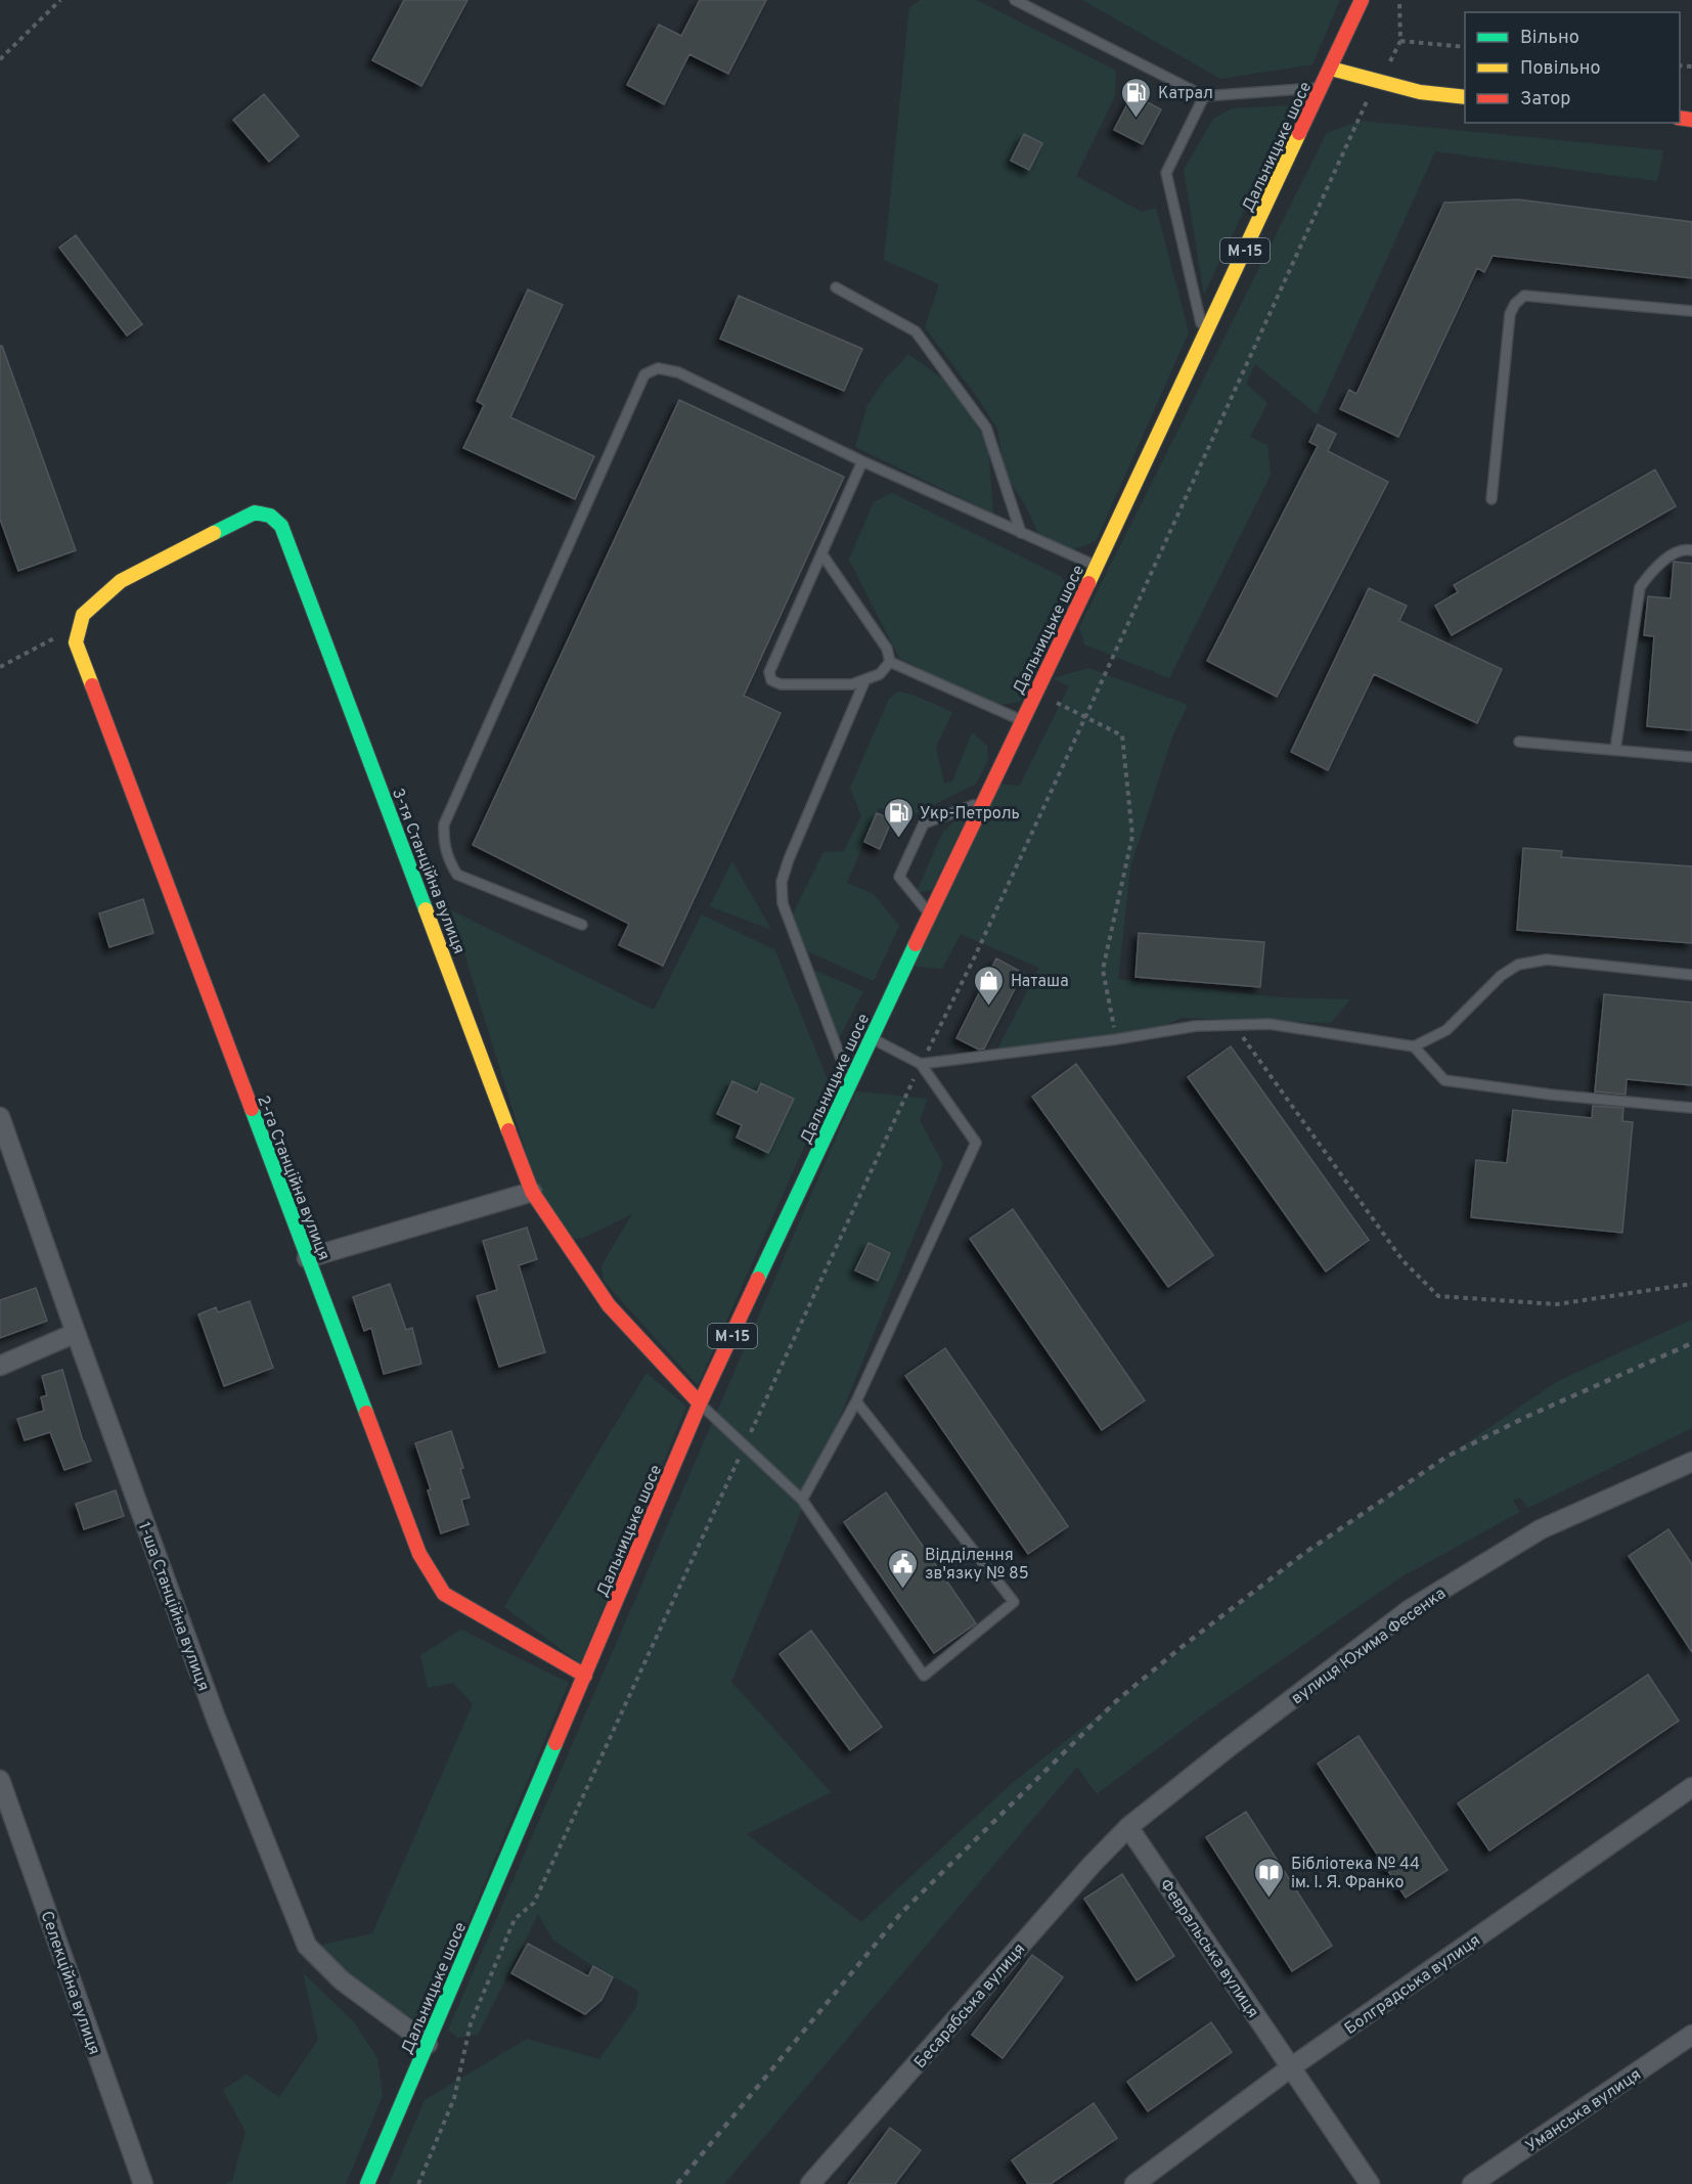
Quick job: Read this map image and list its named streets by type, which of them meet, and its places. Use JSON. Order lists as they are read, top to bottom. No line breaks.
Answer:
{"streets":{"street":["Дальницьке шосе","М-15","3-тя Станційна вулиця","2-га Станційна вулиця","1-ша Станційна вулиця","вулиця Юхима Фесенка","Февральська вулиця","Селекційна вулиця","Болградська вулиця","Бесарабська вулиця","Уманська вулиця"]},"crossings":[["Дальницьке шосе","3-тя Станційна вулиця"],["Дальницьке шосе","2-га Станційна вулиця"],["Дальницьке шосе","1-ша Станційна вулиця"],["3-тя Станційна вулиця","2-га Станційна вулиця"],["вулиця Юхима Фесенка","Февральська вулиця"],["вулиця Юхима Фесенка","Бесарабська вулиця"],["Февральська вулиця","Болградська вулиця"],["Февральська вулиця","Бесарабська вулиця"]],"places":{"fuel station":["Катрал","Укр-Петроль"],"shop":["Наташа"],"public building":["Відділення зв'язку № 85"],"library":["Бібліотека № 44 ім. І. Я. Франко"]},"legend":["Вільно","Повільно","Затор"]}
